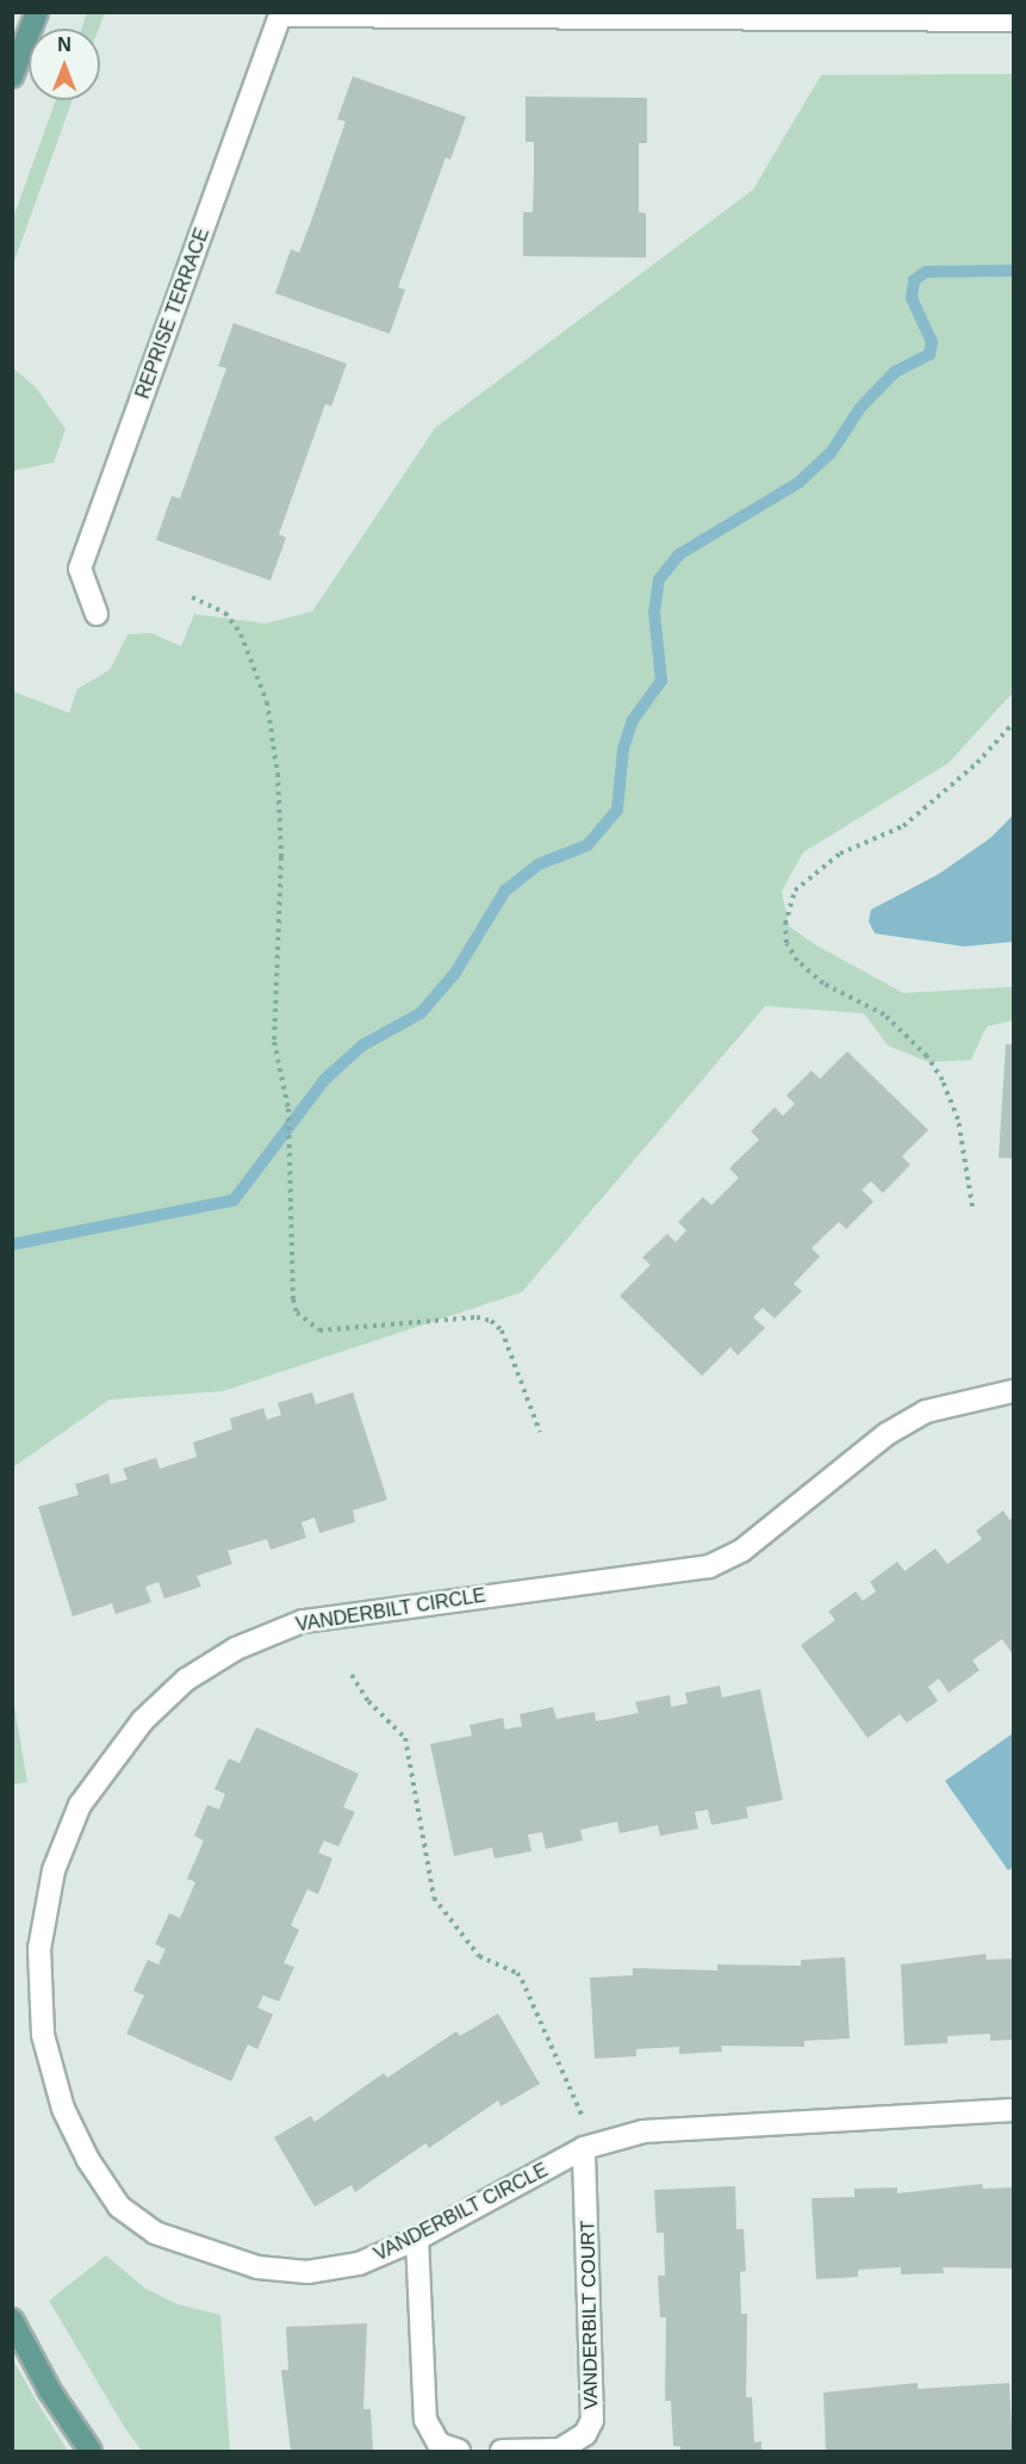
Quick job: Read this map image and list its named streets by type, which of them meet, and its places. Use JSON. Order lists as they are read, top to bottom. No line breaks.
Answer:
{"streets":{"street":["REPRISE TERRACE","VANDERBILT CIRCLE","VANDERBILT COURT"]},"crossings":[["VANDERBILT CIRCLE","VANDERBILT COURT"]],"north":"top"}
